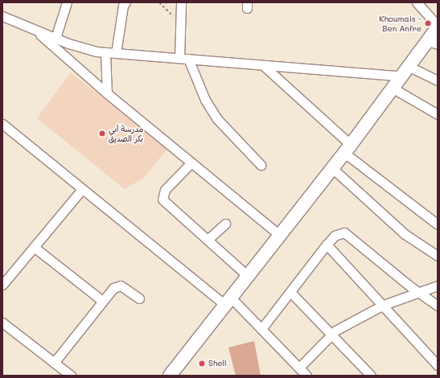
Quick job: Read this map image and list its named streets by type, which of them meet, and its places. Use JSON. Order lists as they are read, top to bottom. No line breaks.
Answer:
{"places":["Khoumais - Ben Anfre","مدرسة أبي بكر الصديق","Shell"]}
